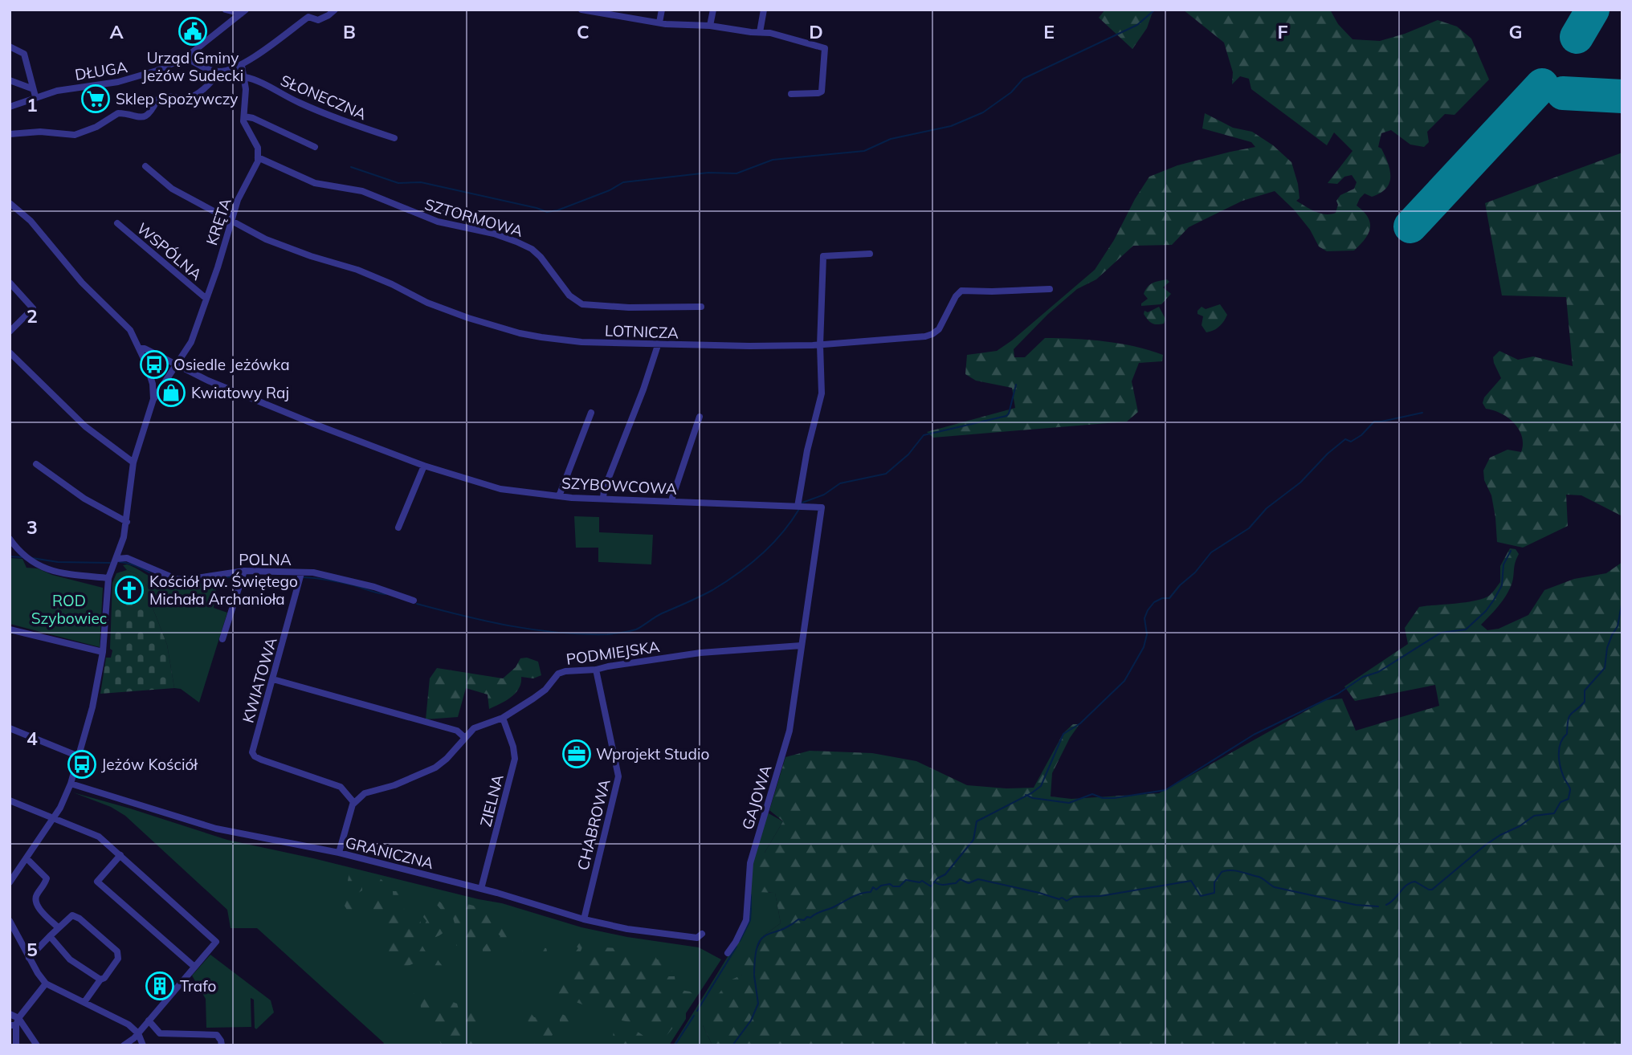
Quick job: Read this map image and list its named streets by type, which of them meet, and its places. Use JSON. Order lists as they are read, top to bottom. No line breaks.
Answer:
{"streets":{"street":["DŁUGA","SŁONECZNA","SZTORMOWA","KRĘTA","WSPÓLNA","LOTNICZA","SZYBOWCOWA","POLNA","PODMIEJSKA","KWIATOWA","GAJOWA","ZIELNA","CHABROWA","GRANICZNA"]},"crossings":[["SZTORMOWA","KRĘTA"],["KRĘTA","WSPÓLNA"],["KRĘTA","LOTNICZA"],["KRĘTA","SZYBOWCOWA"],["SZYBOWCOWA","PODMIEJSKA"],["SZYBOWCOWA","GAJOWA"],["POLNA","KWIATOWA"],["PODMIEJSKA","KWIATOWA"],["PODMIEJSKA","GAJOWA"],["PODMIEJSKA","ZIELNA"],["PODMIEJSKA","CHABROWA"],["ZIELNA","GRANICZNA"],["CHABROWA","GRANICZNA"]],"parks":["ROD Szybowiec"],"places":{"public building":["Urząd Gminy Jeżów Sudecki"],"supermarket":["Sklep Spożywczy"],"bus stop":["Osiedle Jeżówka","Jeżów Kościół"],"shop":["Kwiatowy Raj"],"church":["Kościół pw. Świętego Michała Archanioła"],"office":["Wprojekt Studio"],"building":["Trafo"]},"grid":{"columns":["A","B","C","D","E","F","G"],"rows":["1","2","3","4","5"]}}
